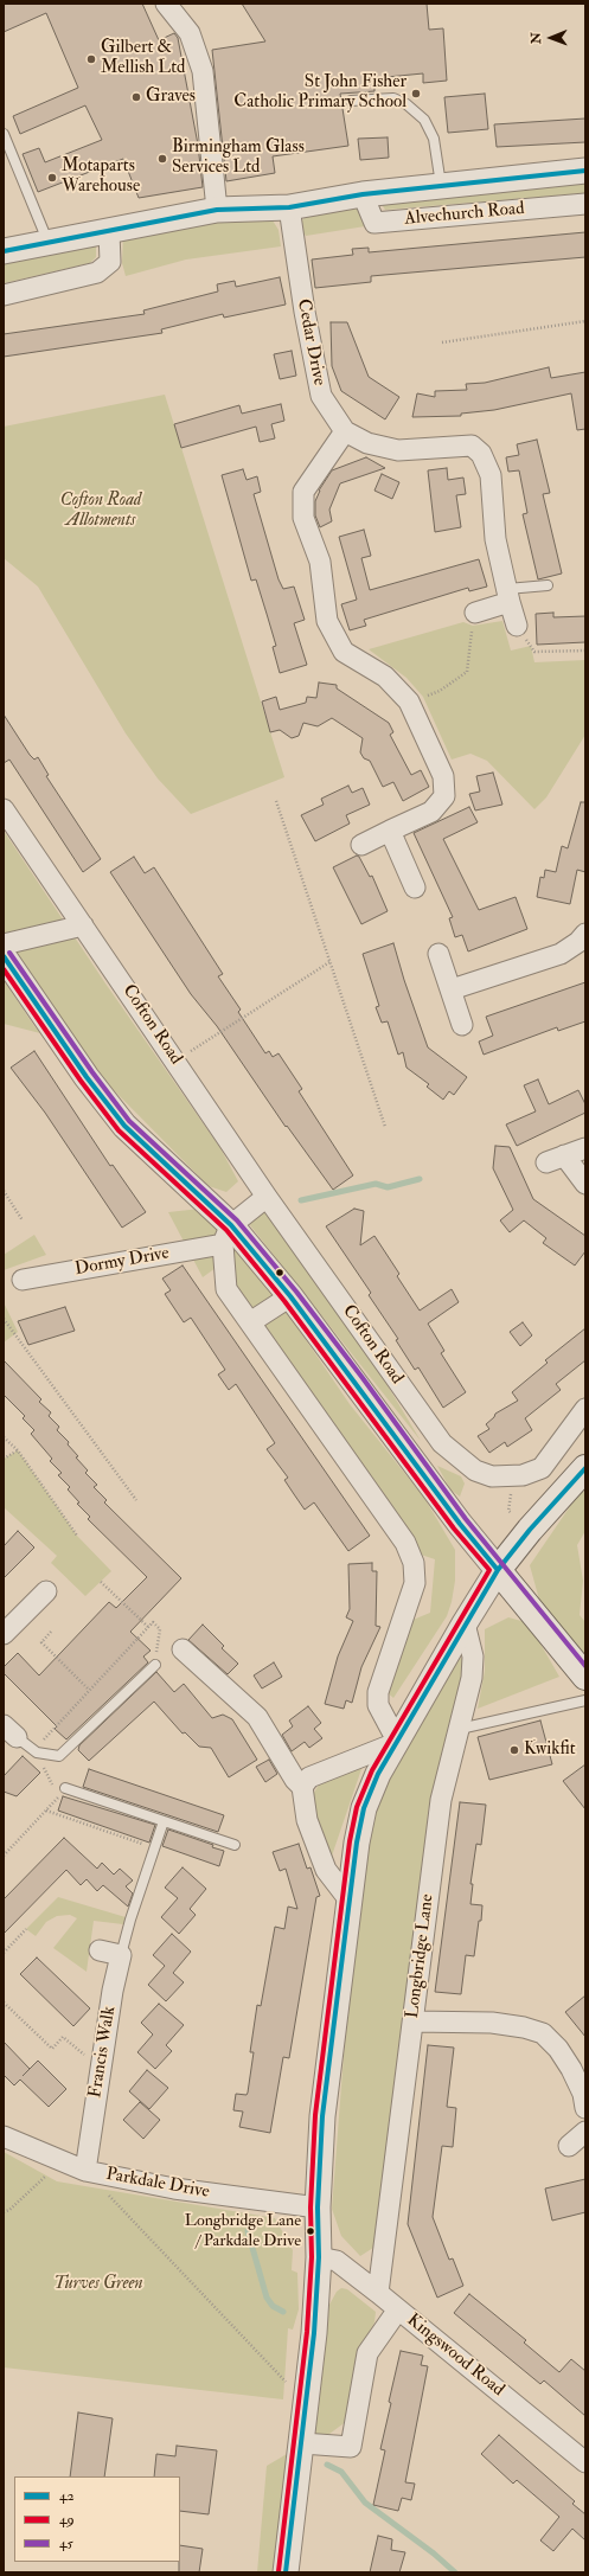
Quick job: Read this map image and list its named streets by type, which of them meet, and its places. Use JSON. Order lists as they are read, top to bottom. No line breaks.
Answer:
{"streets":{"street":["Alvechurch Road","Cedar Drive","Cofton Road","Dormy Drive","Longbridge Lane","Francis Walk","Parkdale Drive","Kingswood Road"]},"crossings":[["Alvechurch Road","Cedar Drive"],["Cofton Road","Dormy Drive"],["Longbridge Lane","Kingswood Road"],["Francis Walk","Parkdale Drive"]],"parks":["Cofton Road Allotments","Turves Green"],"places":["Gilbert & Mellish Ltd","St John Fisher Catholic Primary School","Graves","Birmingham Glass Services Ltd","Motaparts Warehouse","Kwikfit","Longbridge Lane / Parkdale Drive"],"lines":["transit line 42","transit line 45","transit line 49"],"legend":["42","49","45"],"north":"left"}
